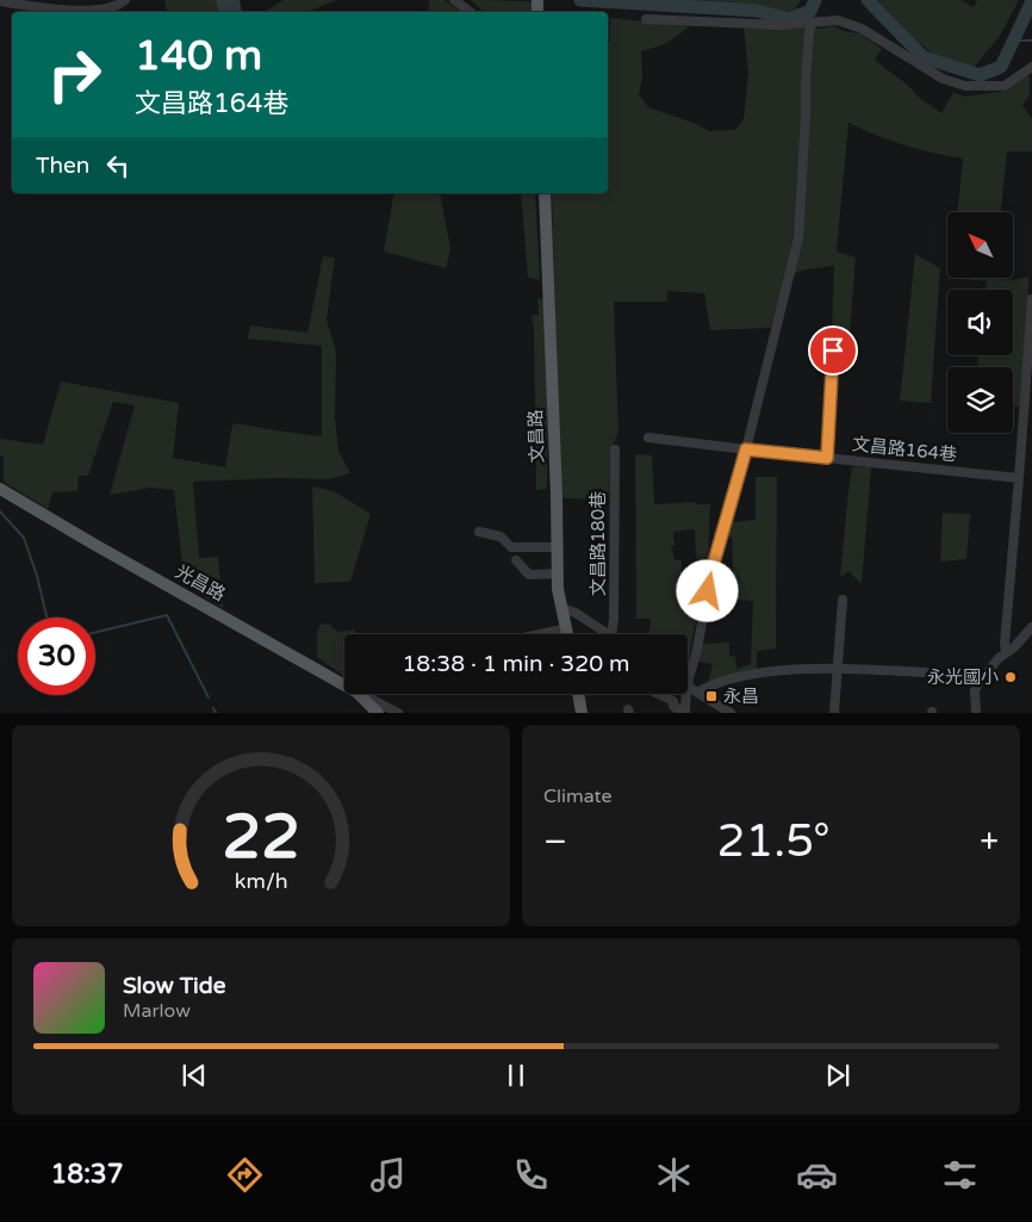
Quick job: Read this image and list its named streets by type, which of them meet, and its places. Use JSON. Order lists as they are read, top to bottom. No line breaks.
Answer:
{"streets":{"main road":["文昌路","光昌路"],"street":["文昌路164巷","文昌路180巷"]},"places":{"other":["永光國小"],"transit":["永昌"]},"north":"top left","page":{"turn":["140 m","文昌路164巷"],"then":"Then","limit":"30","trip":"18:38 · 1 min · 320 m","tile":"Climate","heat":["−","21.5°","+"],"song":["Slow Tide","Marlow"],"tabs":"18:37","gauge":["22","km/h"]}}
